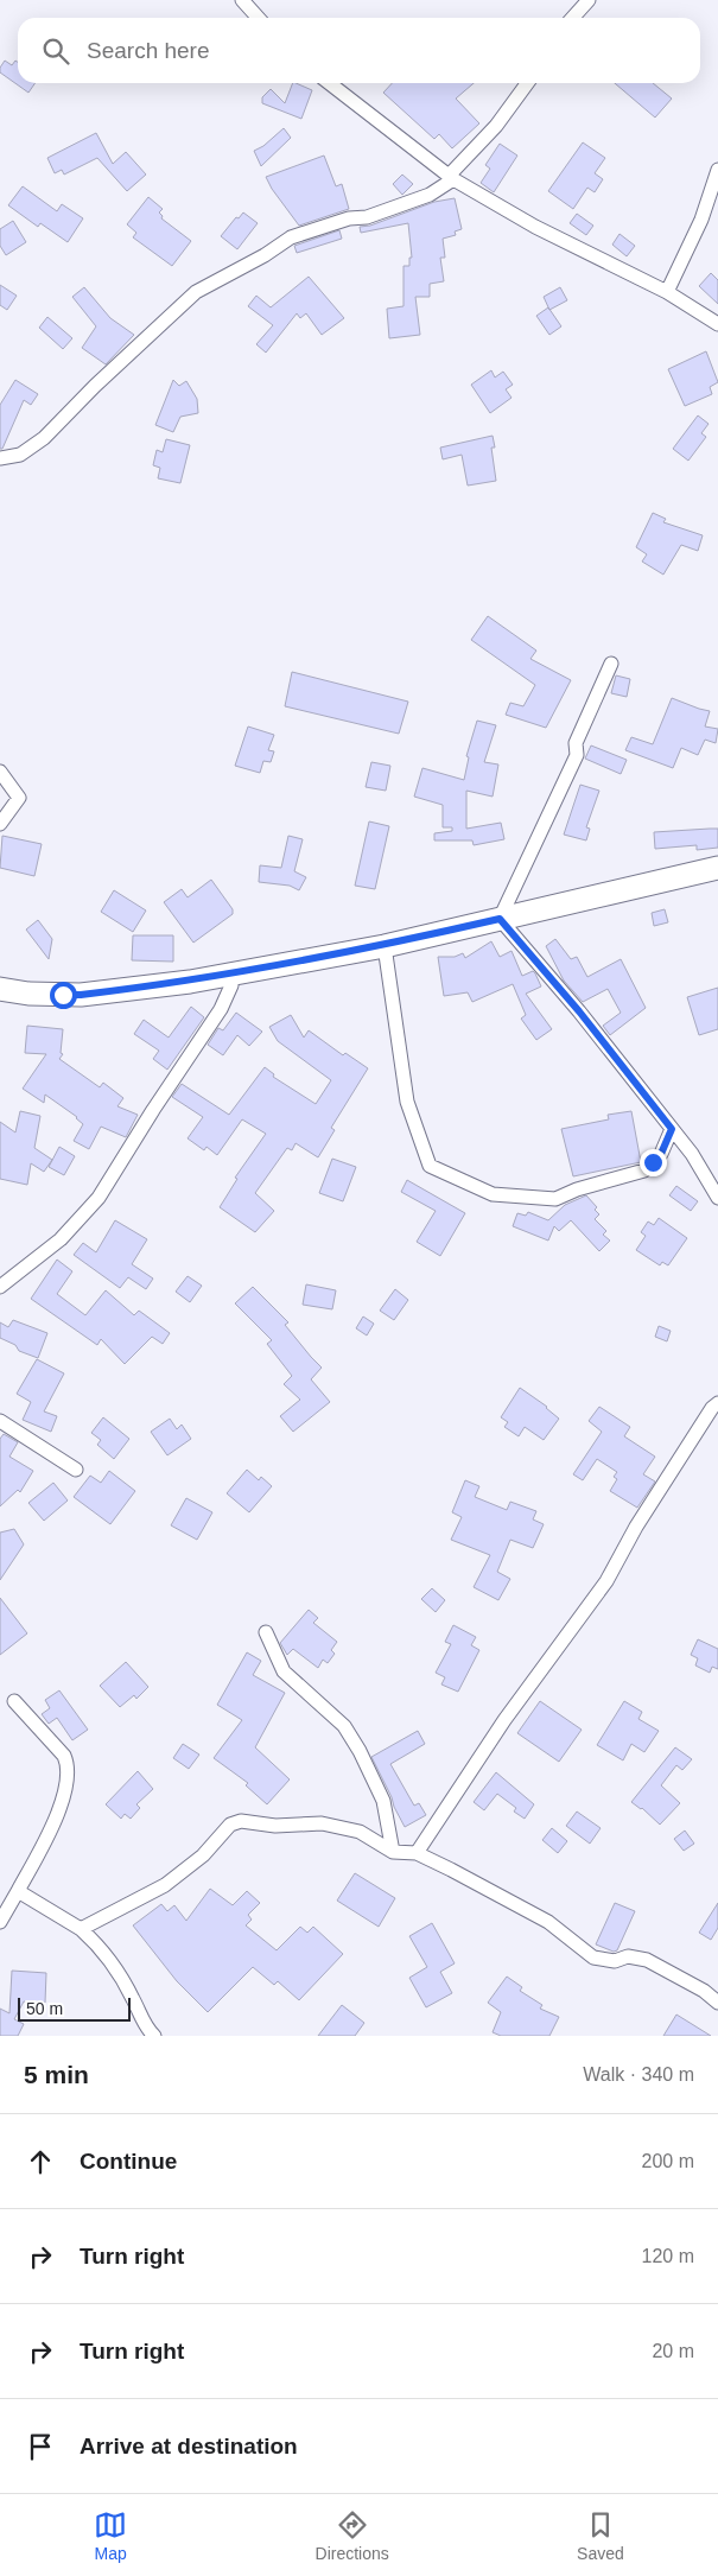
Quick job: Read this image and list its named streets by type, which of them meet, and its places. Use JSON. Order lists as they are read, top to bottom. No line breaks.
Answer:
{"scale_bar":"50 m","page":{"search":"Search here","scale":"50 m","heading":["5 min","Walk · 340 m"],"list":[["Continue","200 m"],["Turn right","120 m"],["Turn right","20 m"],"Arrive at destination"],"nav":["Map","Directions","Saved"]}}
